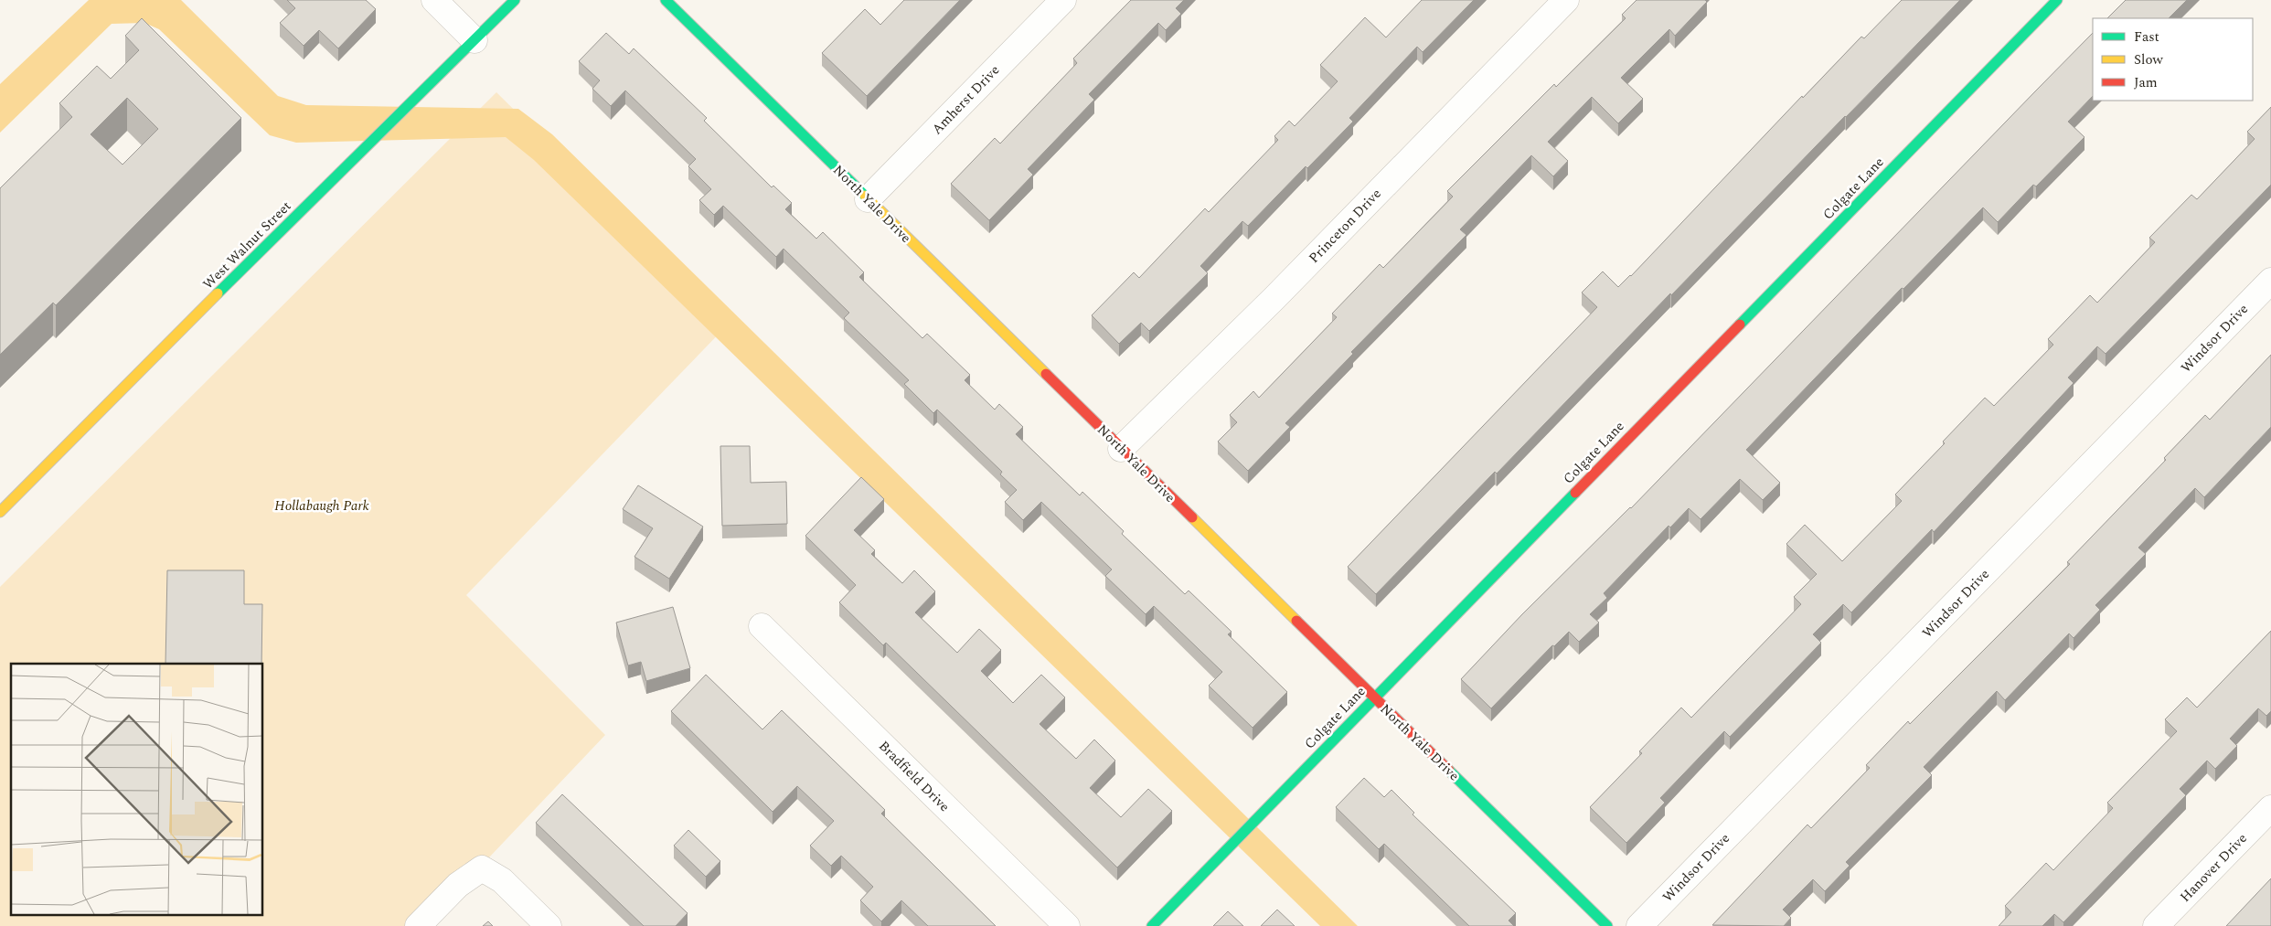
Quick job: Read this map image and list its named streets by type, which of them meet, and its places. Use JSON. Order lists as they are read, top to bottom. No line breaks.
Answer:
{"streets":{"street":["Amherst Drive","Colgate Lane","North Yale Drive","Princeton Drive","West Walnut Street","Windsor Drive","Bradfield Drive","Hanover Drive"]},"crossings":[["Amherst Drive","North Yale Drive"],["Colgate Lane","North Yale Drive"],["North Yale Drive","Princeton Drive"]],"parks":["Hollabaugh Park"],"legend":["Fast","Slow","Jam"]}
